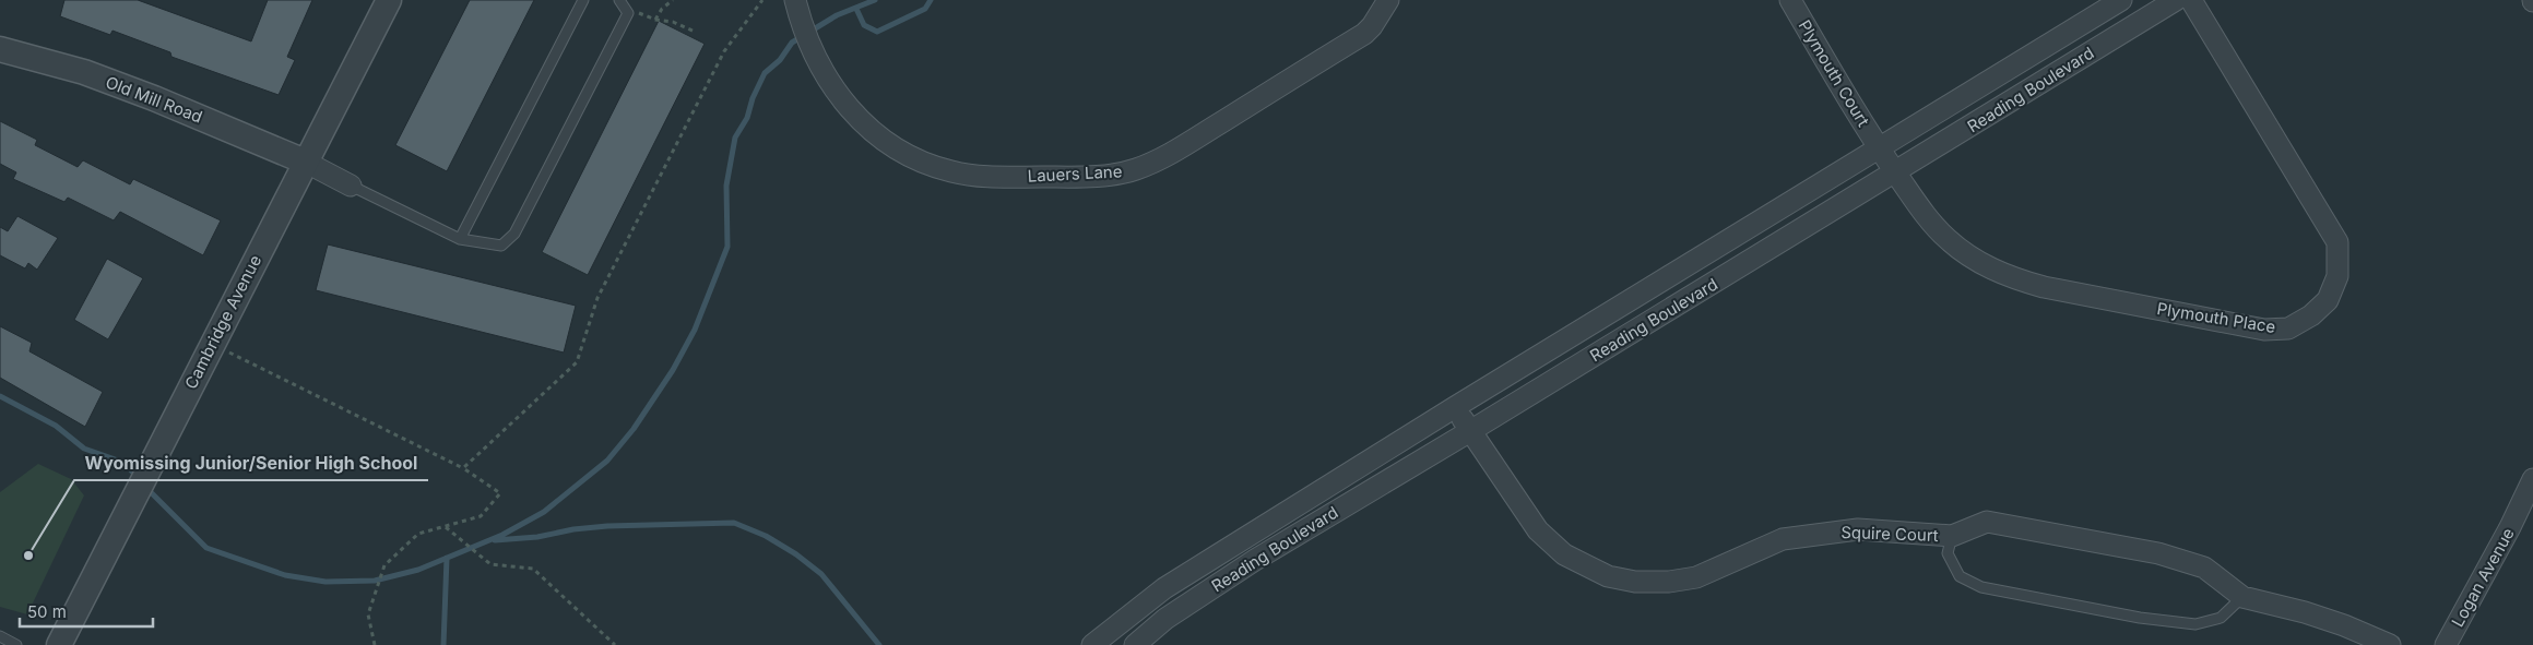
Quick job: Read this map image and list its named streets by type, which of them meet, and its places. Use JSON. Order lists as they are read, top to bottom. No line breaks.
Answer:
{"streets":{"street":["Plymouth Court","Reading Boulevard","Old Mill Road","Lauers Lane","Plymouth Place","Cambridge Avenue","Squire Court","Logan Avenue"]},"crossings":[["Plymouth Court","Reading Boulevard"],["Plymouth Court","Plymouth Place"],["Reading Boulevard","Plymouth Place"],["Reading Boulevard","Squire Court"],["Old Mill Road","Cambridge Avenue"]],"places":["Wyomissing Junior/Senior High School"],"scale_bar":"50 m"}
